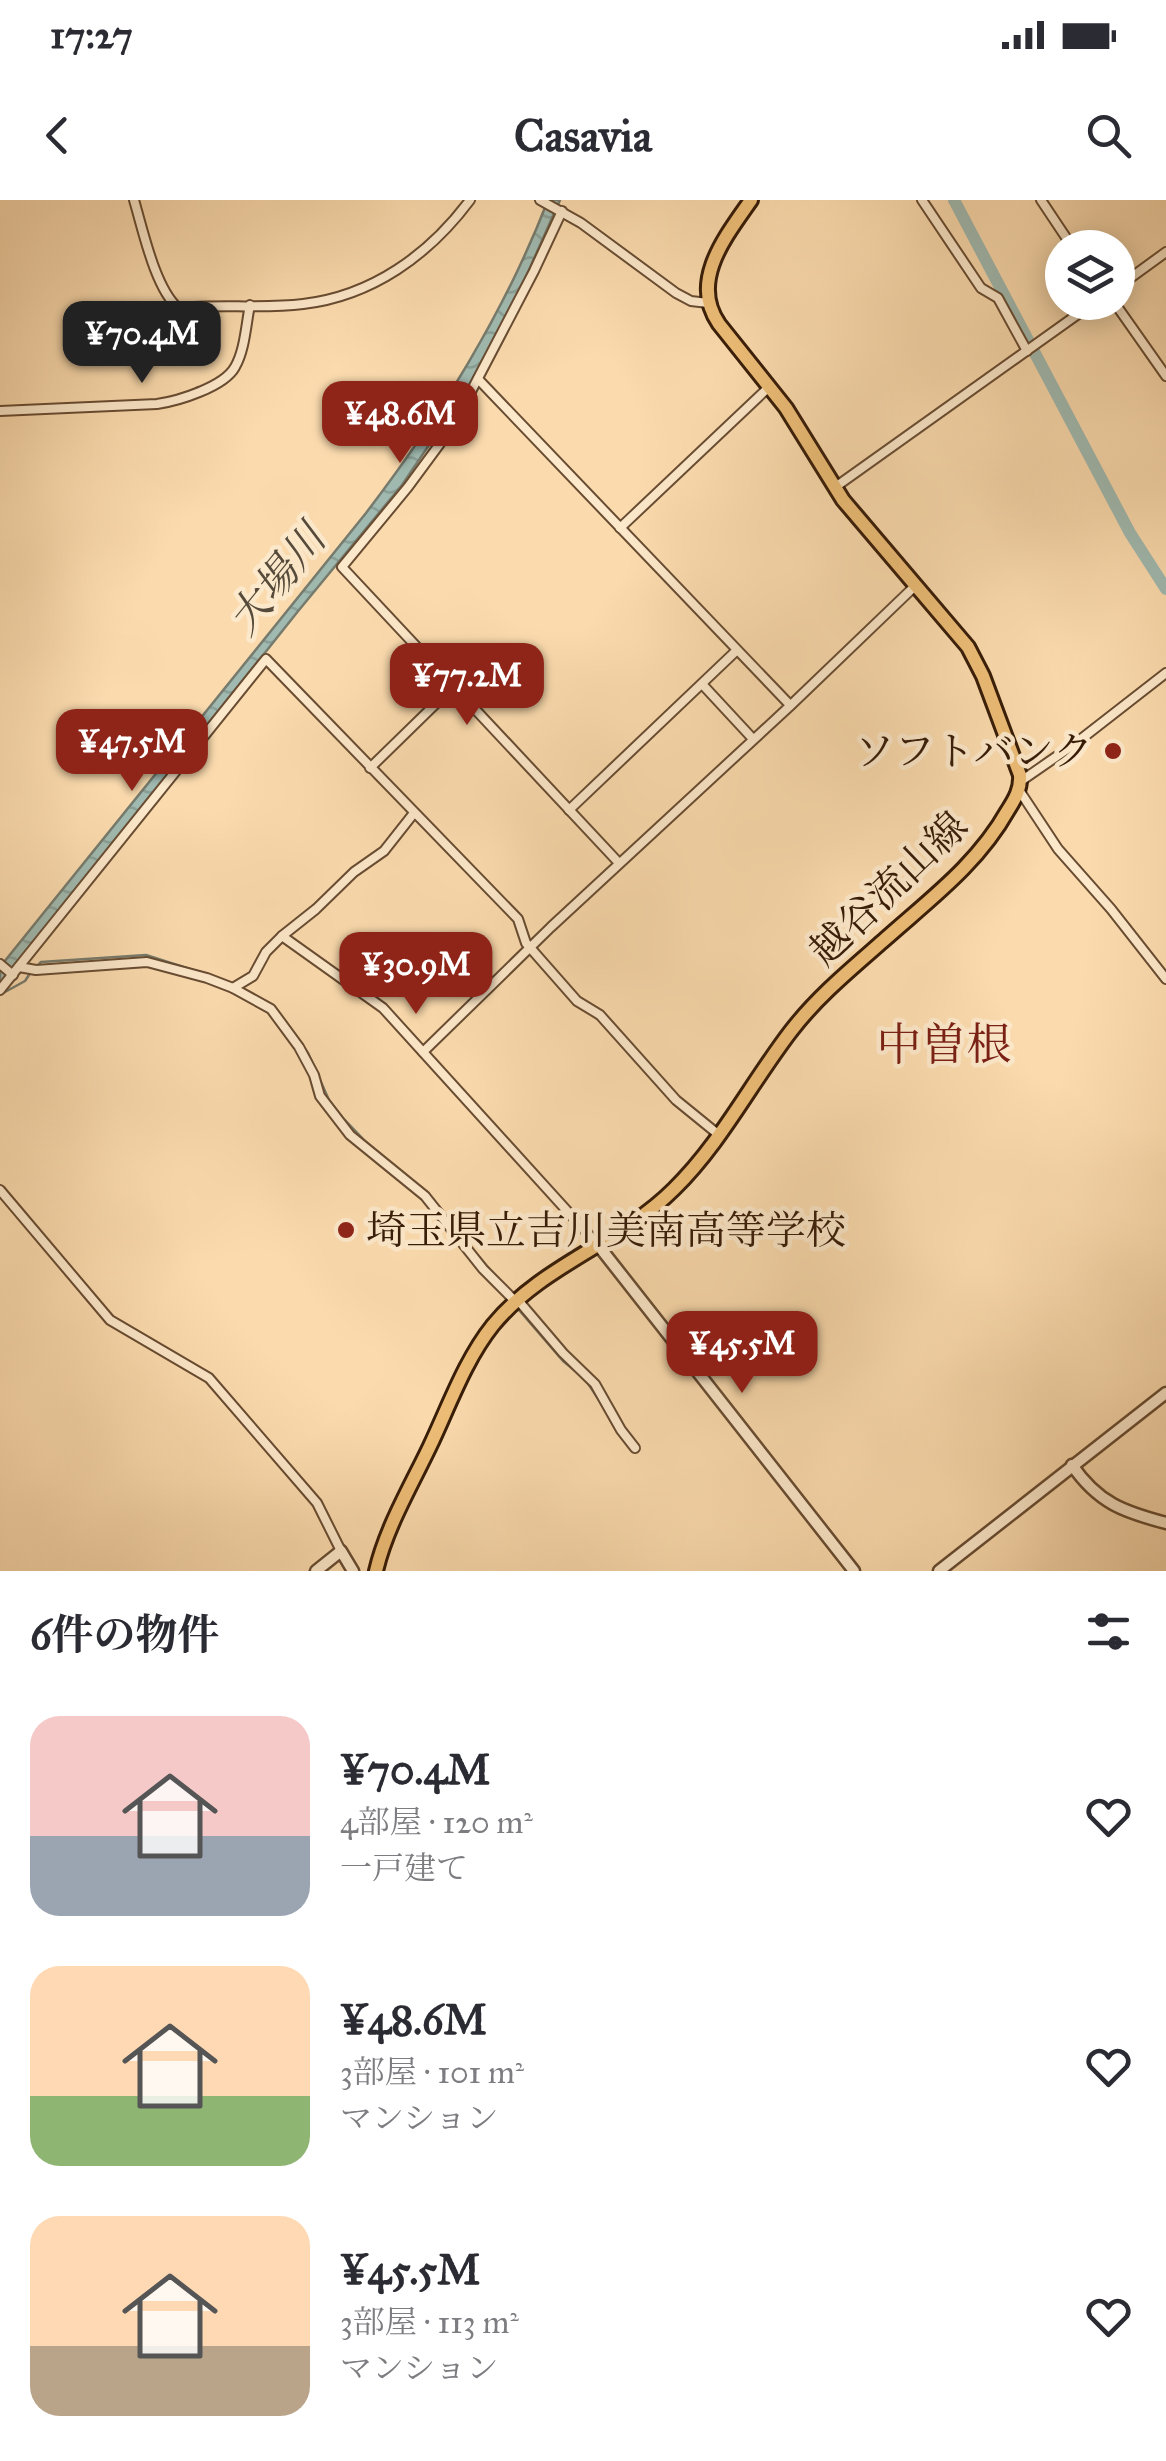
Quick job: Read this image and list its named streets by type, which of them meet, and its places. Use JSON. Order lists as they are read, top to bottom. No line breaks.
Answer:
{"streets":{"main road":["越谷流山線"]},"districts":["中曽根"],"water":["大場川"],"places":["ソフトバンク","埼玉県立吉川美南高等学校"],"page":{"status":"17:27","header":"Casavia","price":["¥70.4M","¥48.6M","¥77.2M","¥47.5M","¥30.9M","¥45.5M"],"heading":"6件の物件","list":[{"name":"¥70.4M","note":"4部屋 · 120 m² · 一戸建て"},{"name":"¥48.6M","note":"3部屋 · 101 m² · マンション"},{"name":"¥45.5M","note":"3部屋 · 113 m² · マンション"}]}}
